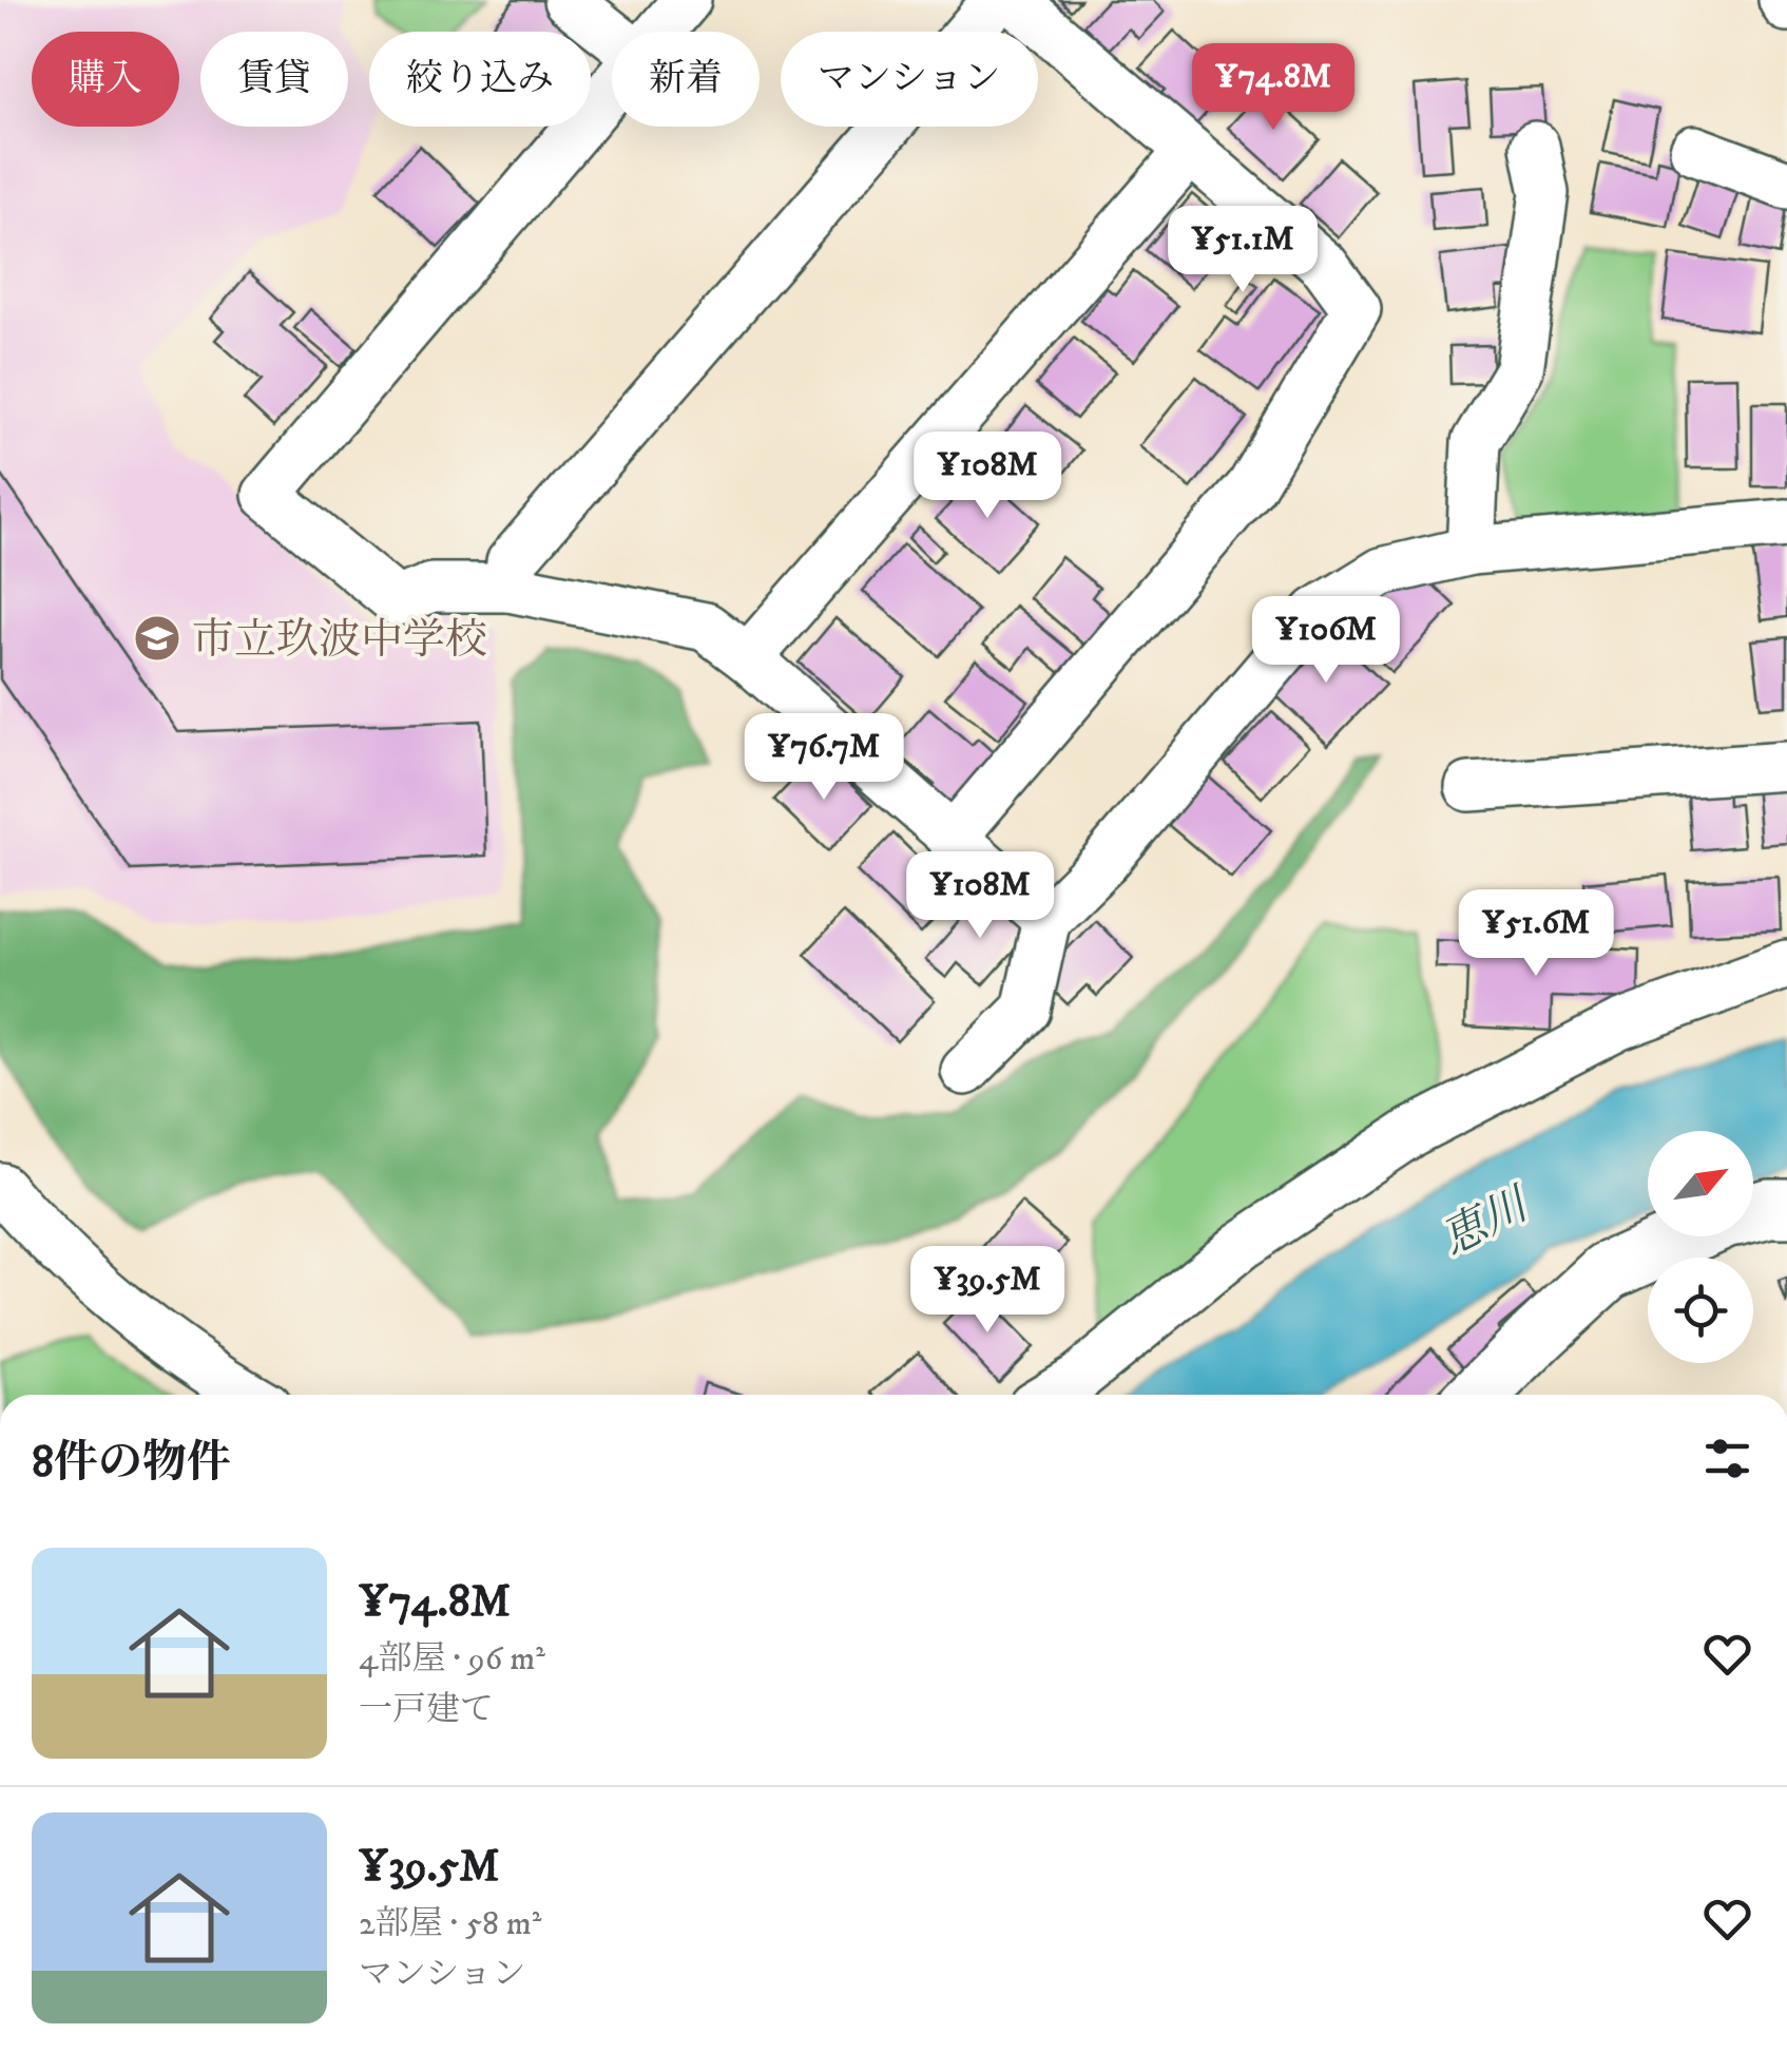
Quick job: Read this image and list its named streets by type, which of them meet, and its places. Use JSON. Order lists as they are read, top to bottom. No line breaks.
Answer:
{"water":["恵川"],"places":{"school or university":["市立玖波中学校"]},"north":"top right","page":{"chip":["購入","賃貸","絞り込み","新着","マンション"],"price":["¥74.8M","¥51.1M","¥108M","¥106M","¥76.7M","¥108M","¥51.6M","¥39.5M"],"heading":"8件の物件","list":[{"name":"¥74.8M","note":"4部屋 · 96 m² · 一戸建て"},{"name":"¥39.5M","note":"2部屋 · 58 m² · マンション"}]}}
